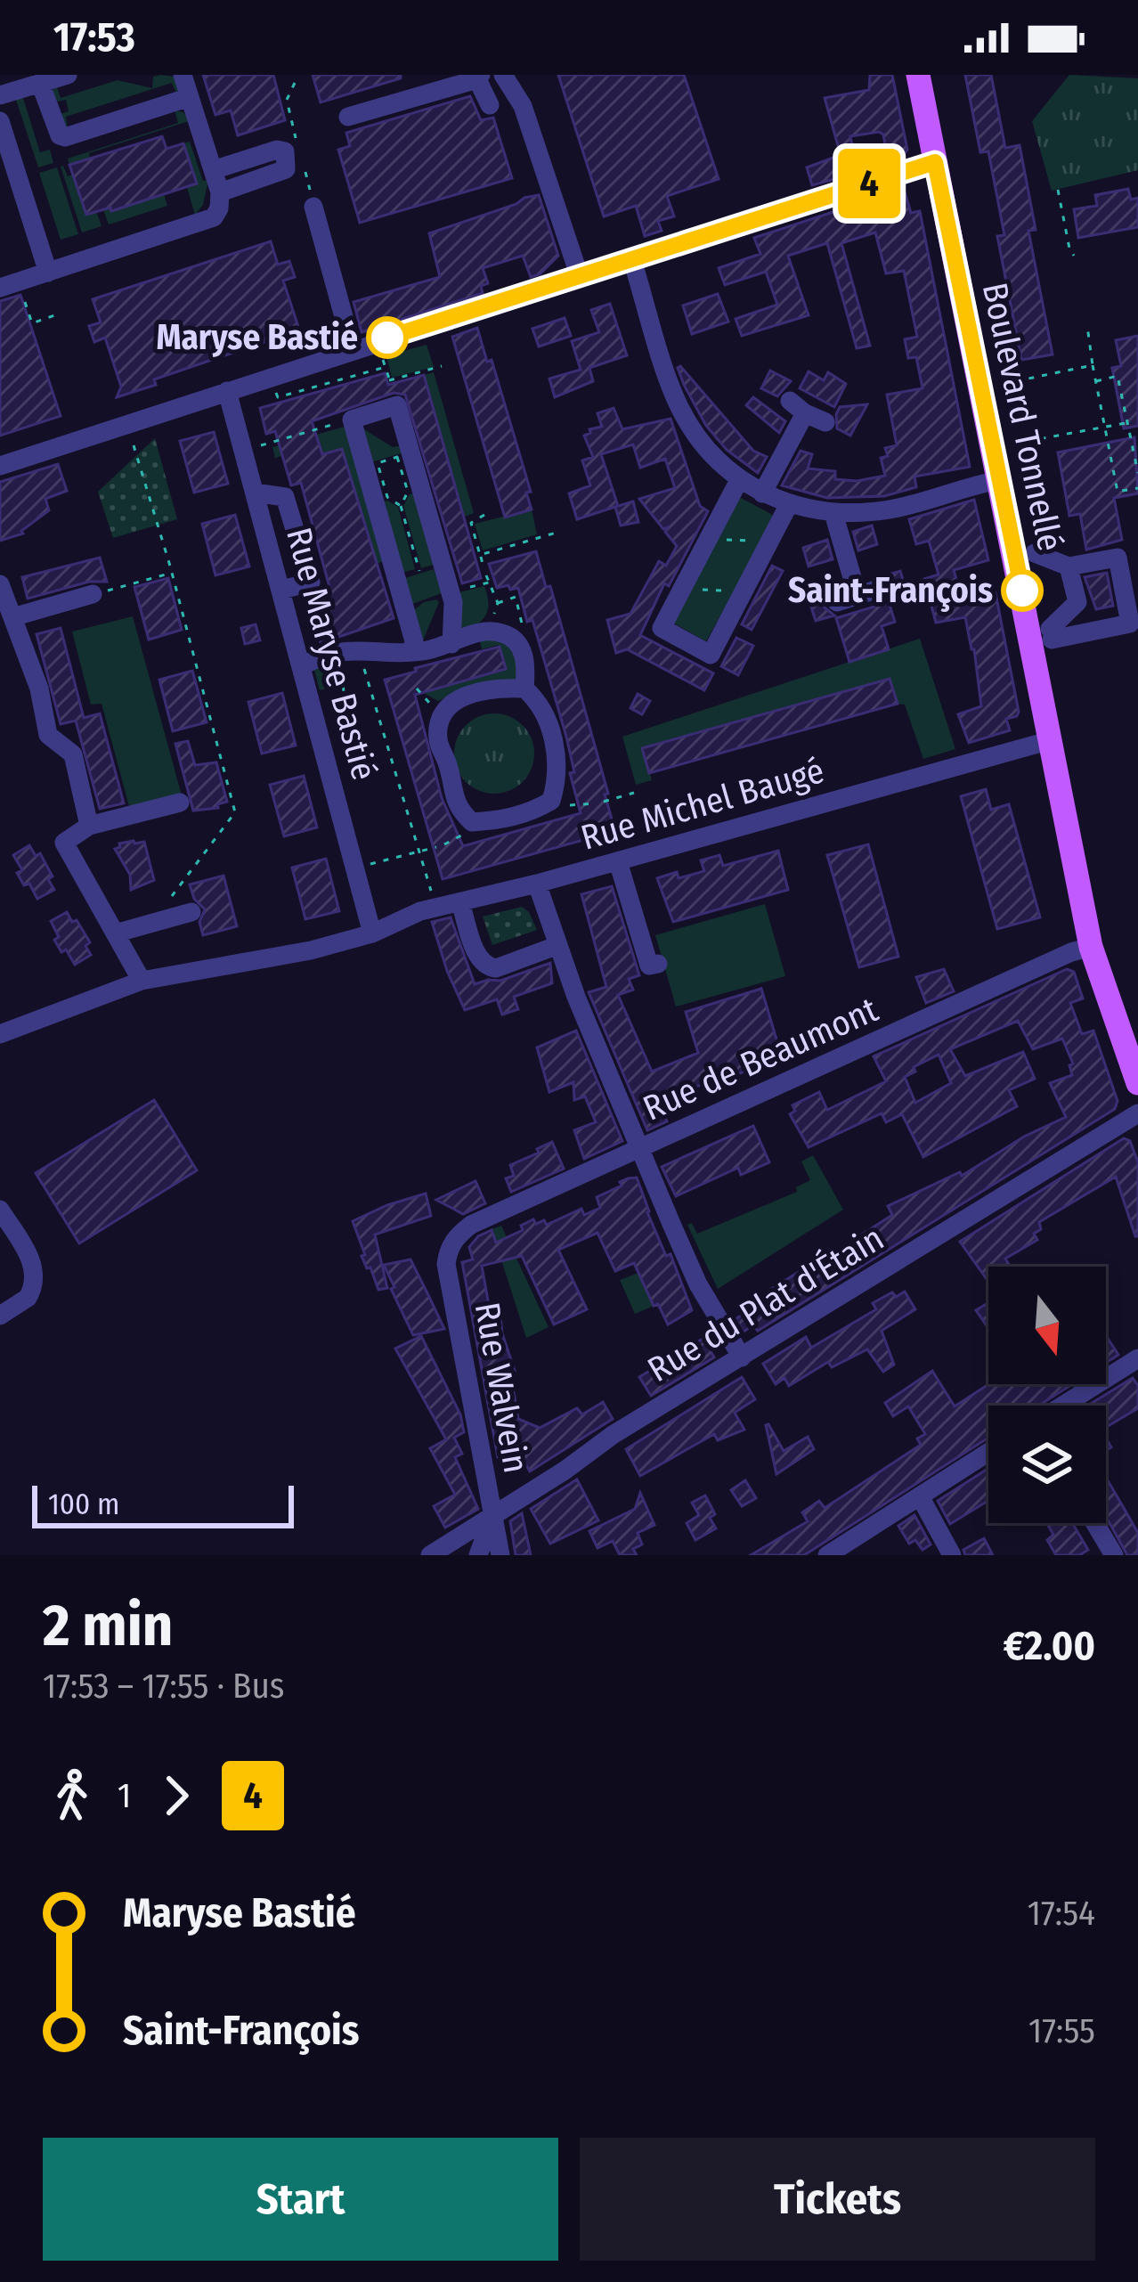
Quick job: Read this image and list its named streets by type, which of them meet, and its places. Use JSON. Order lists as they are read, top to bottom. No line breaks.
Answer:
{"streets":{"main road":["Boulevard Tonnellé"],"street":["Rue Maryse Bastié","Rue Michel Baugé","Rue de Beaumont","Rue du Plat d'Étain","Rue Walvein"]},"crossings":[["Boulevard Tonnellé","Rue Michel Baugé"],["Boulevard Tonnellé","Rue de Beaumont"],["Rue Maryse Bastié","Rue Michel Baugé"],["Rue de Beaumont","Rue Walvein"],["Rue du Plat d'Étain","Rue Walvein"]],"places":["Maryse Bastié","Saint-François"],"lines":["bus line 4"],"scale_bar":"100 m","north":"bottom","page":{"status":"17:53","on_map":"4","scale":"100 m","heading":["2 min","17:53 – 17:55 · Bus","€2.00"],"legs":["1","4"],"list":[{"name":"Maryse Bastié","value":"17:54"},{"name":"Saint-François","value":"17:55"}],"buttons":["Start","Tickets"]}}
